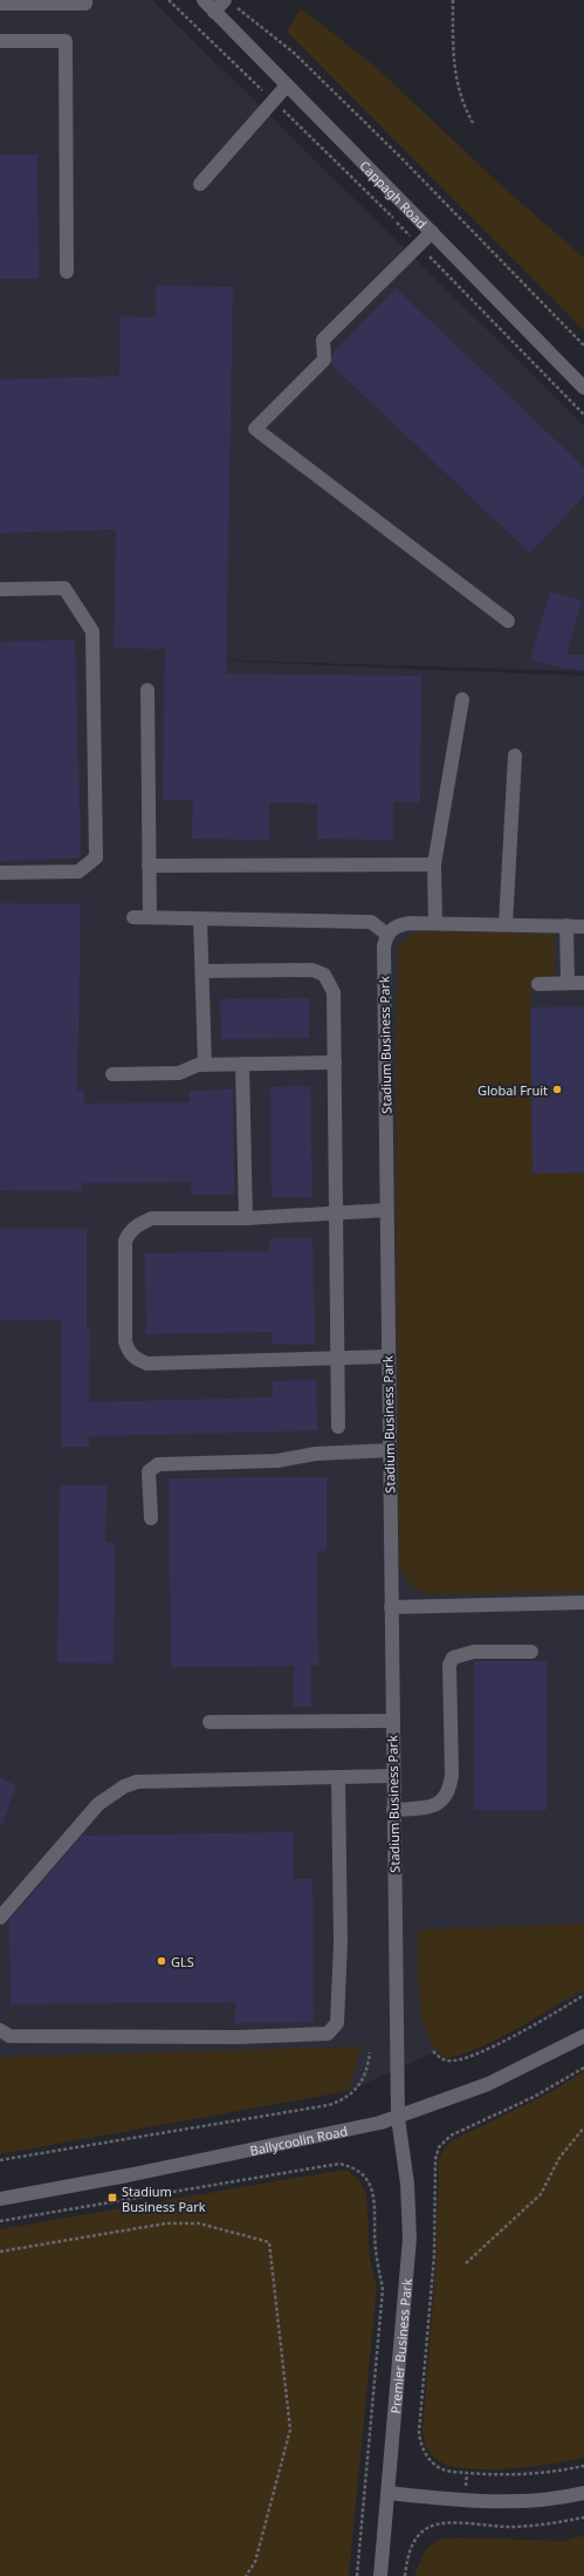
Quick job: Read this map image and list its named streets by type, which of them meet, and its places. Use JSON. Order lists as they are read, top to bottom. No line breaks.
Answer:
{"streets":{"street":["Cappagh Road","Stadium Business Park","Ballycoolin Road","Premier Business Park"]},"crossings":[["Stadium Business Park","Ballycoolin Road"],["Stadium Business Park","Premier Business Park"],["Ballycoolin Road","Premier Business Park"]],"places":{"other":["Global Fruit","GLS"],"transit":["Stadium Business Park"]}}
